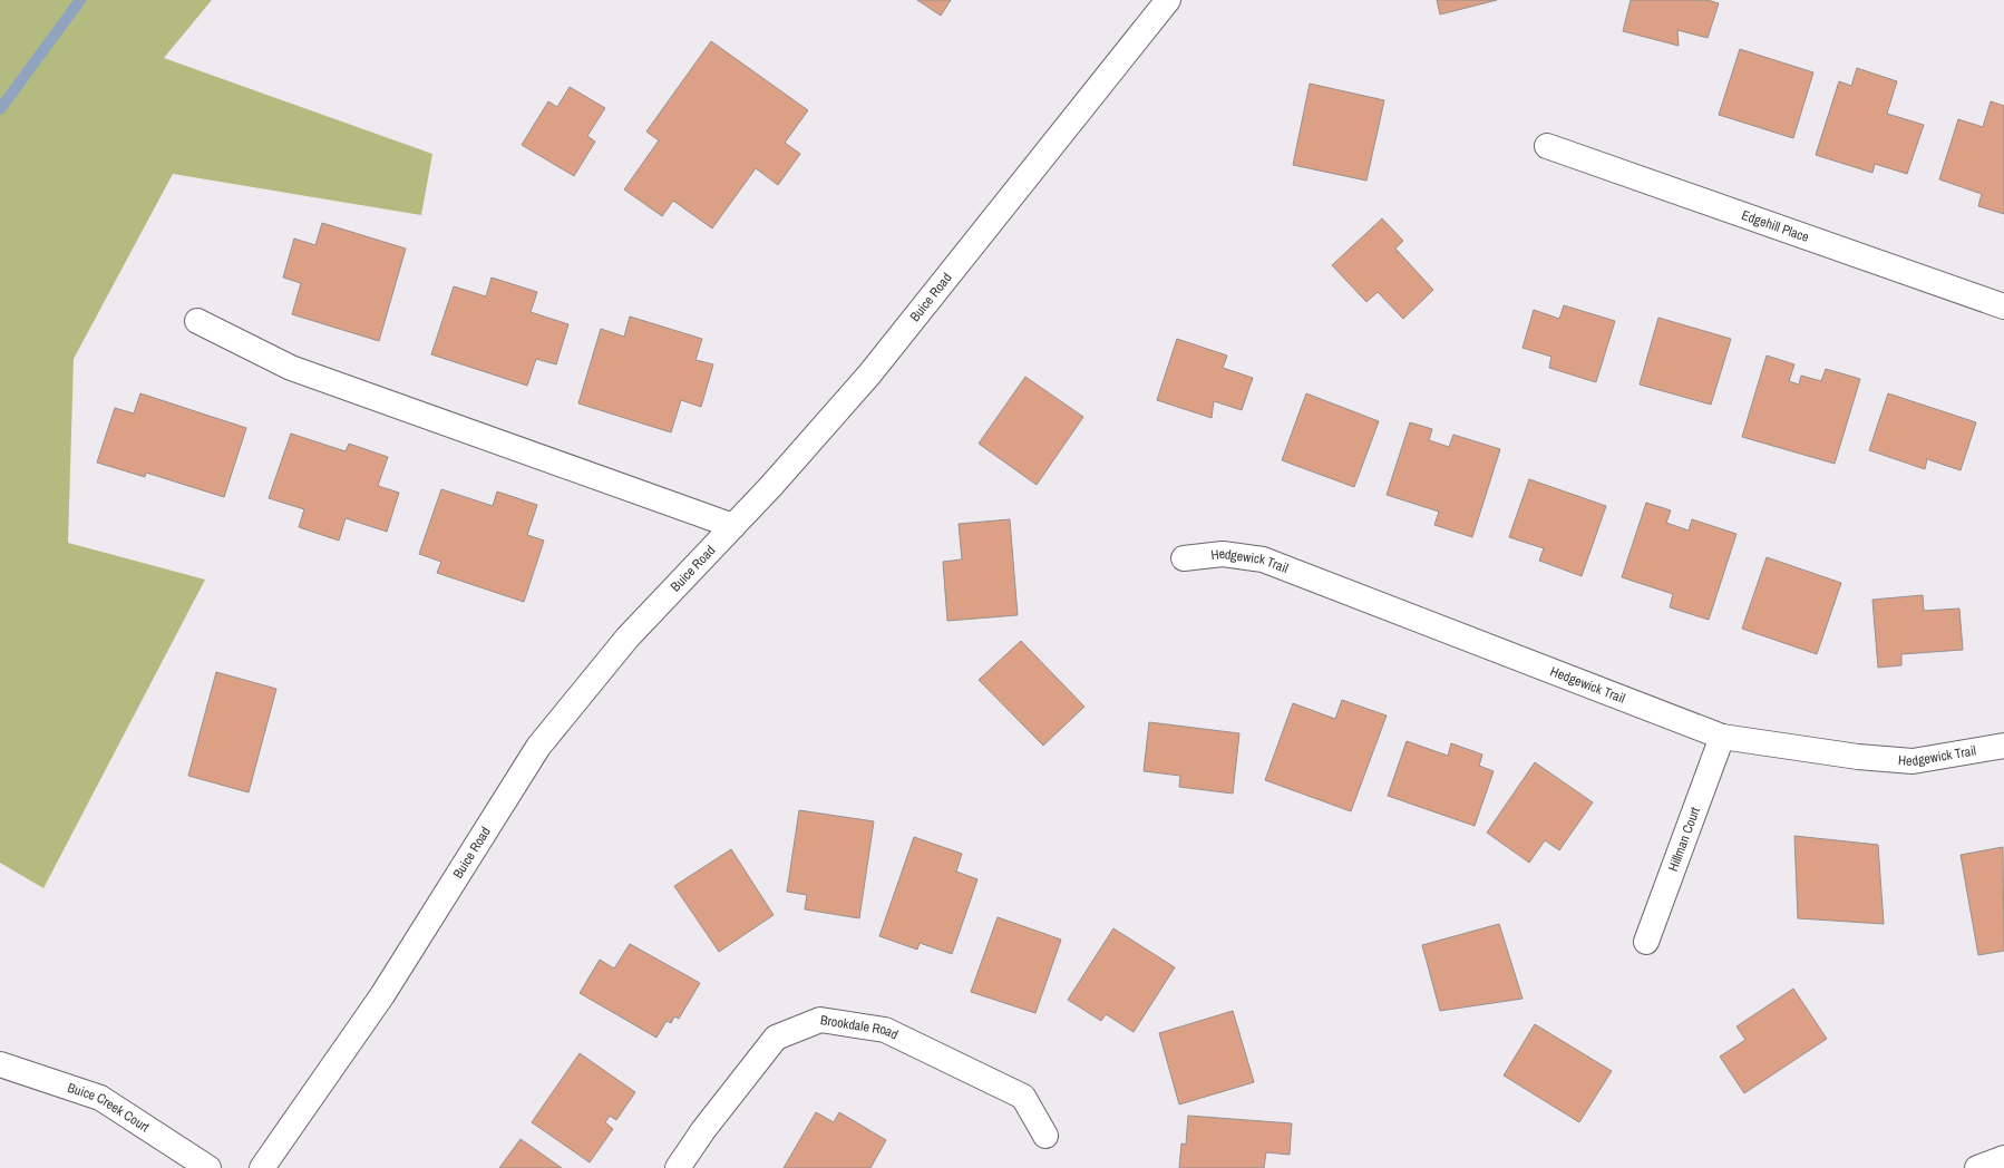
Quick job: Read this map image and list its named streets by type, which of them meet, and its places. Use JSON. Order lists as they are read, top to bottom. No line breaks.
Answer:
{"streets":{"street":["Edgehill Place","Buice Road","Hedgewick Trail","Hillman Court","Brookdale Road","Buice Creek Court"]},"crossings":[["Hedgewick Trail","Hillman Court"]]}
